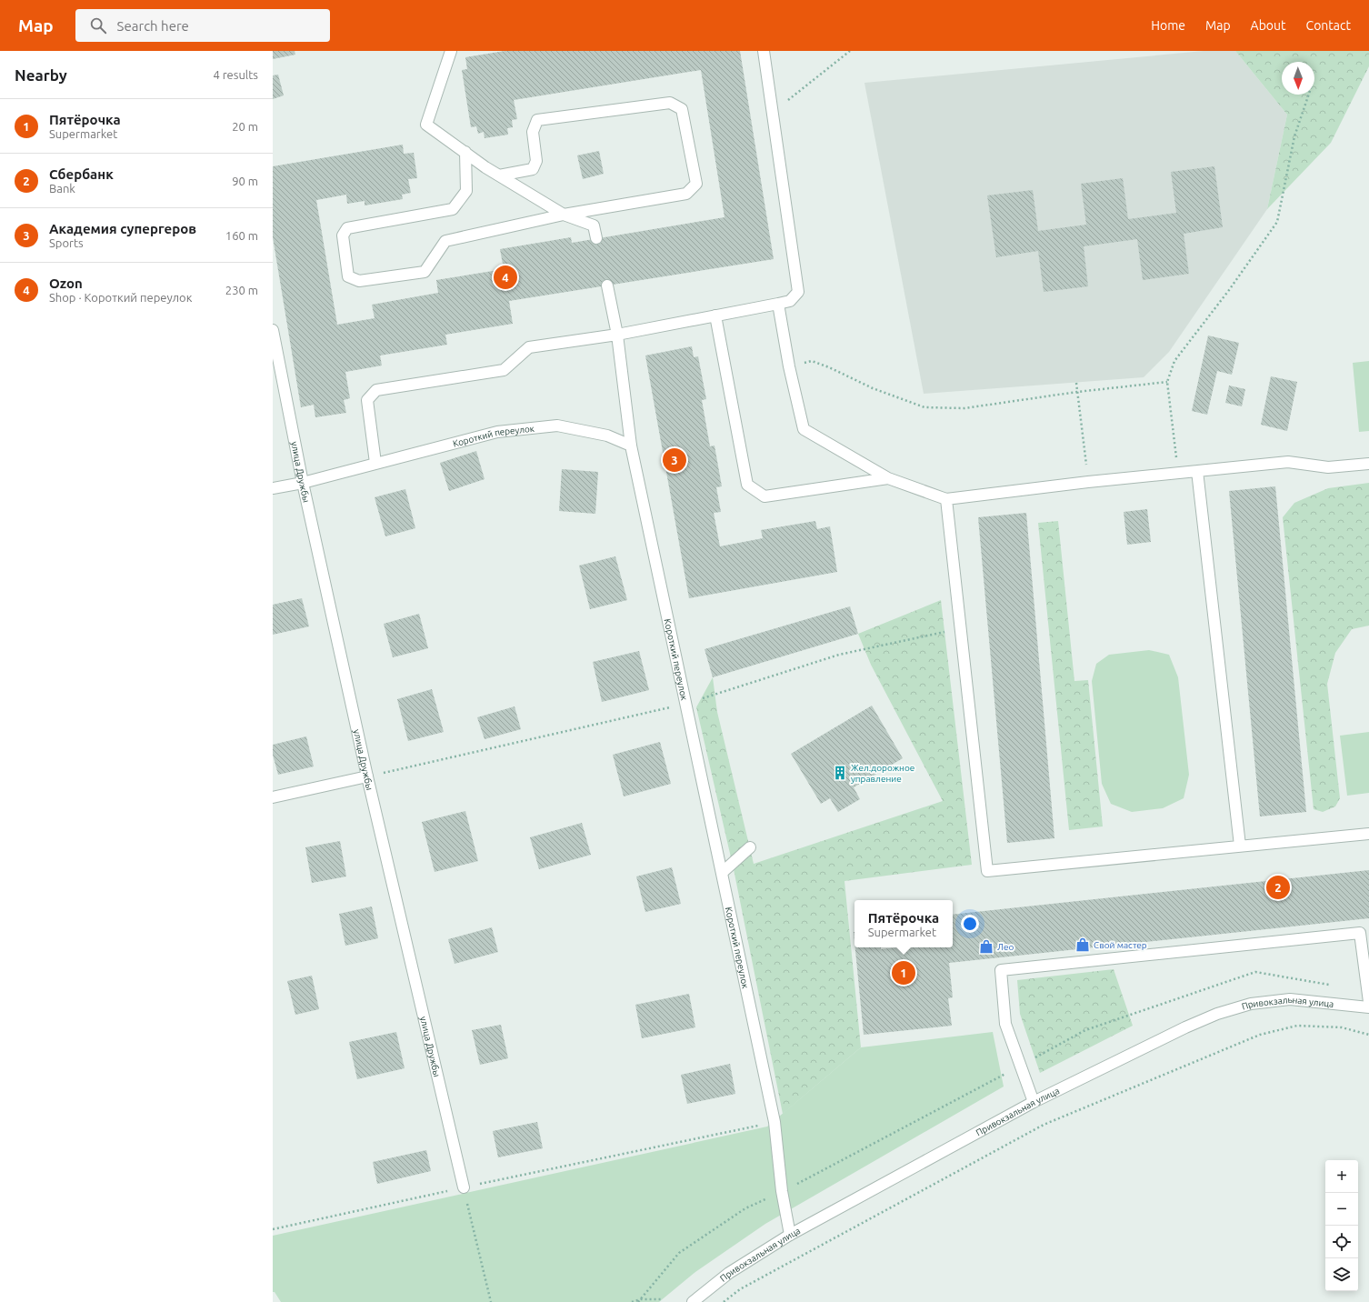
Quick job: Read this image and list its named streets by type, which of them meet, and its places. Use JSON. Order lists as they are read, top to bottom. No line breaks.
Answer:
{"streets":{"street":["Короткий переулок","улица Дружбы","Привокзальная улица"]},"crossings":[["Короткий переулок","улица Дружбы"],["Короткий переулок","Привокзальная улица"]],"places":{"building":["Жел.дорожное управление"],"shop":["Свой мастер","Лео"]},"north":"bottom","page":{"header":"Map","search":"Search here","nav":["Home","Map","About","Contact"],"heading":["Nearby","4 results"],"list":[{"mark":"1","name":"Пятёрочка","note":"Supermarket","value":"20 m"},{"mark":"2","name":"Сбербанк","note":"Bank","value":"90 m"},{"mark":"3","name":"Академия супергеров","note":"Sports","value":"160 m"},{"mark":"4","name":"Ozon","note":"Shop · Короткий переулок","value":"230 m"}],"pins":["4","3","2","1"],"popup":["Пятёрочка","Supermarket"],"map_buttons":["+","−"]}}
